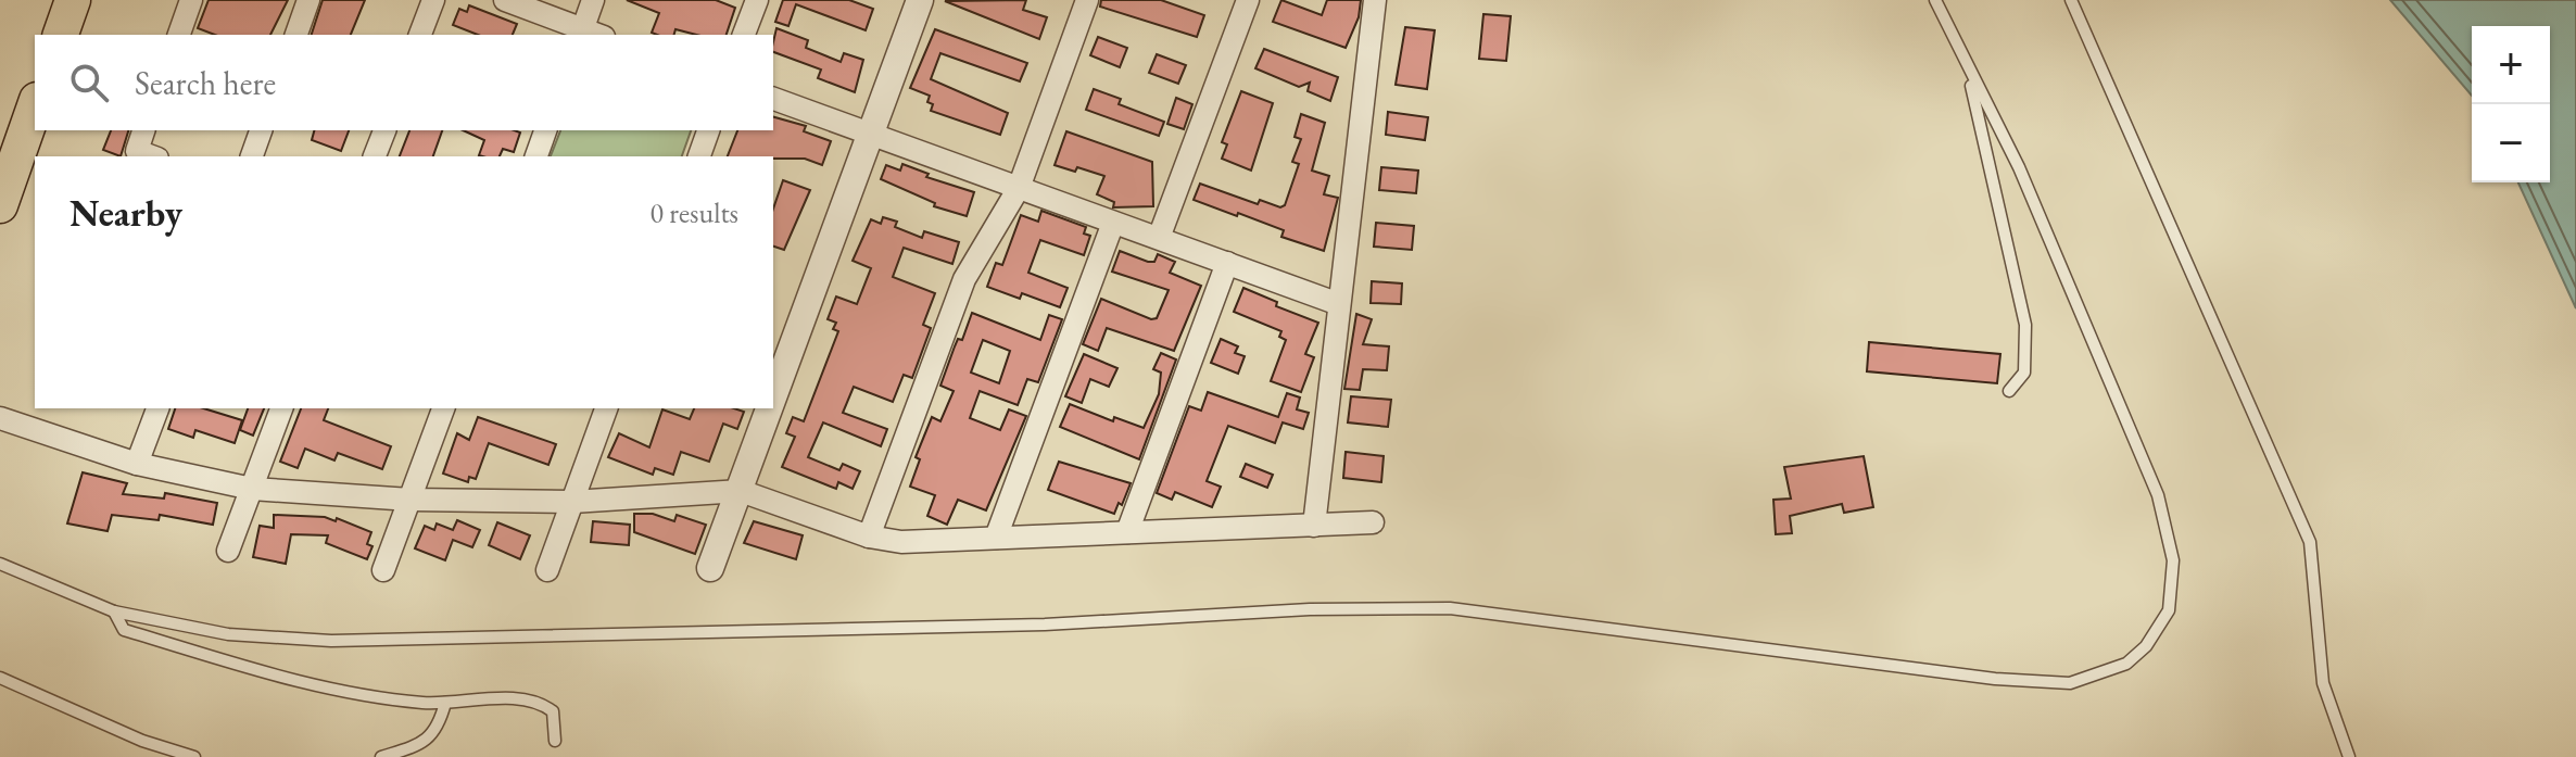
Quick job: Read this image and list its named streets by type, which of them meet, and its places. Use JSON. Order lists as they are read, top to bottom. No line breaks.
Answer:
{"page":{"map_buttons":["+","−"],"search":"Search here","heading":["Nearby","0 results"]}}
